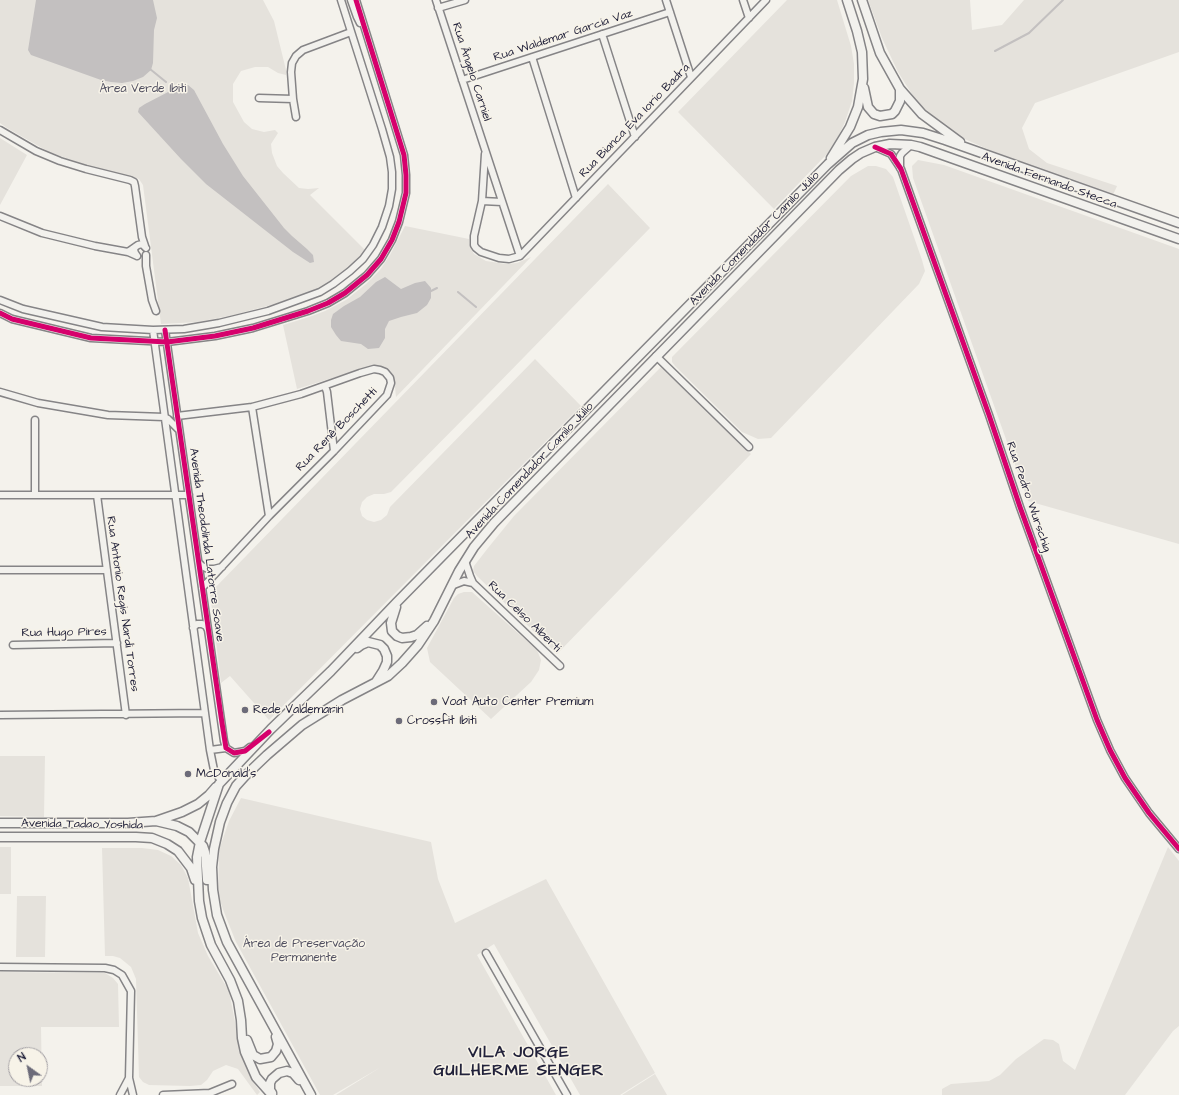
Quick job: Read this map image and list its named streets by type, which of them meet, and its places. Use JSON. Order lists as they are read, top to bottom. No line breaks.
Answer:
{"streets":{"main road":["Avenida Fernando Stecca","Avenida Comendador Camilo Júlio","Avenida Tadao Yoshida"],"street":["Rua Waldemar Garcia Vaz","Rua Ângelo Carniel","Rua Bianca Eva Iorio Badra","Rua Renê Boschetti","Rua Pedro Wurschig","Avenida Theodolinda Latorre Soave","Rua Antonio Regis Nardi Torres","Rua Celso Alberti","Rua Hugo Pires"]},"crossings":[["Rua Waldemar Garcia Vaz","Rua Ângelo Carniel"],["Rua Ângelo Carniel","Rua Bianca Eva Iorio Badra"],["Avenida Fernando Stecca","Avenida Comendador Camilo Júlio"],["Avenida Comendador Camilo Júlio","Rua Pedro Wurschig"],["Avenida Comendador Camilo Júlio","Avenida Theodolinda Latorre Soave"],["Avenida Comendador Camilo Júlio","Rua Celso Alberti"],["Avenida Comendador Camilo Júlio","Avenida Tadao Yoshida"],["Rua Renê Boschetti","Avenida Theodolinda Latorre Soave"],["Avenida Theodolinda Latorre Soave","Avenida Tadao Yoshida"],["Rua Antonio Regis Nardi Torres","Rua Hugo Pires"]],"districts":["VILA JORGE GUILHERME SENGER"],"parks":["Área Verde Ibiti","Área de Preservação Permanente"],"places":["Voat Auto Center Premium","Rede Valdemarin","Crossfit Ibiti","McDonald's"],"north":"top left"}
